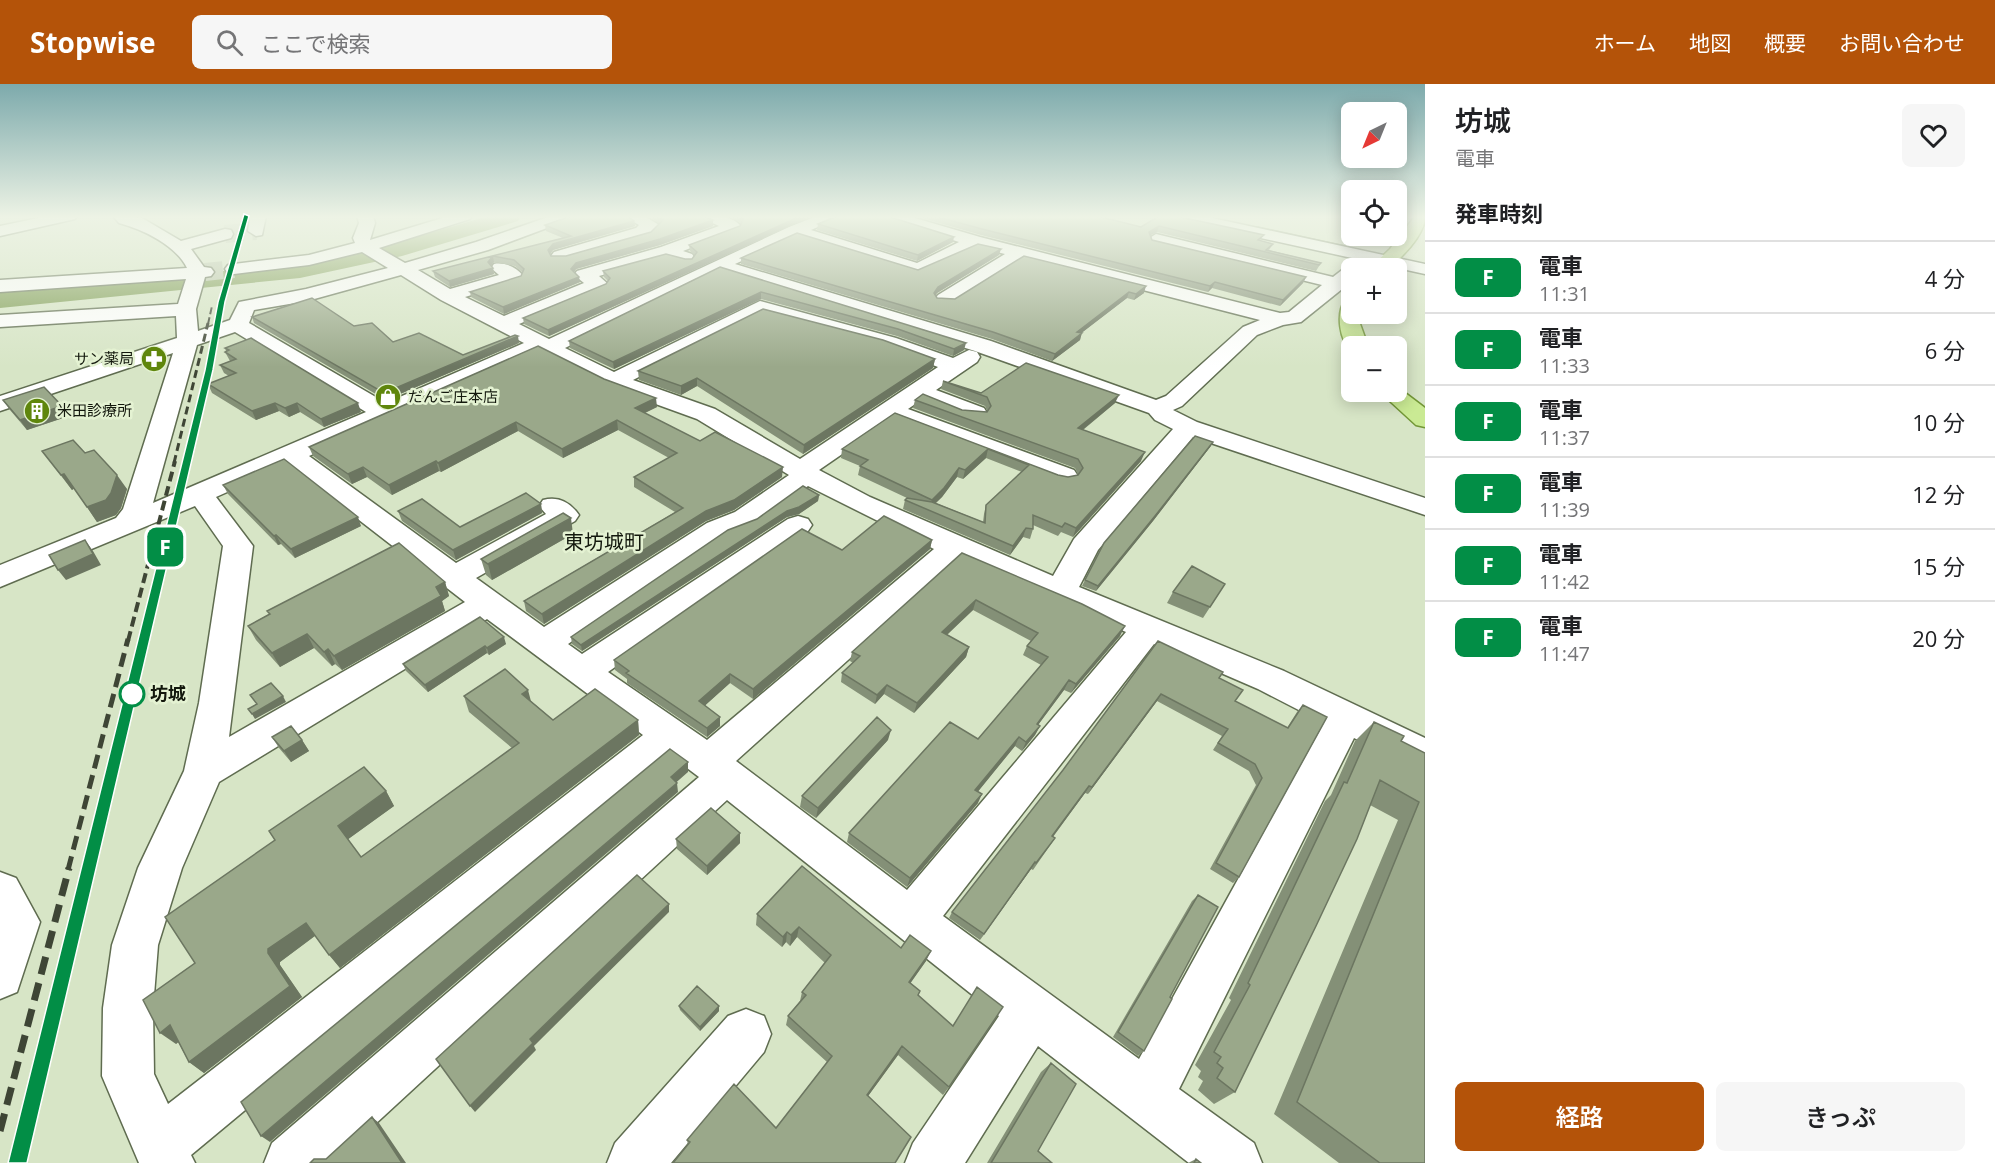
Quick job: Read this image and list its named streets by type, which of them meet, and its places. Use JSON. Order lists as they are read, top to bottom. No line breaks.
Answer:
{"districts":["東坊城町"],"places":{"pharmacy":["サン薬局"],"shop":["だんご庄本店"],"building":["米田診療所"],"other":["坊城"]},"north":"bottom left","page":{"header":"Stopwise","search":"ここで検索","nav":["ホーム","地図","概要","お問い合わせ"],"on_map":"F","heading":[["坊城","電車"],"発車時刻"],"map_buttons":["+","−"],"list":[{"mark":"F","name":"電車","note":"11:31","value":"4 分"},{"mark":"F","name":"電車","note":"11:33","value":"6 分"},{"mark":"F","name":"電車","note":"11:37","value":"10 分"},{"mark":"F","name":"電車","note":"11:39","value":"12 分"},{"mark":"F","name":"電車","note":"11:42","value":"15 分"},{"mark":"F","name":"電車","note":"11:47","value":"20 分"}],"buttons":["経路","きっぷ"]}}
